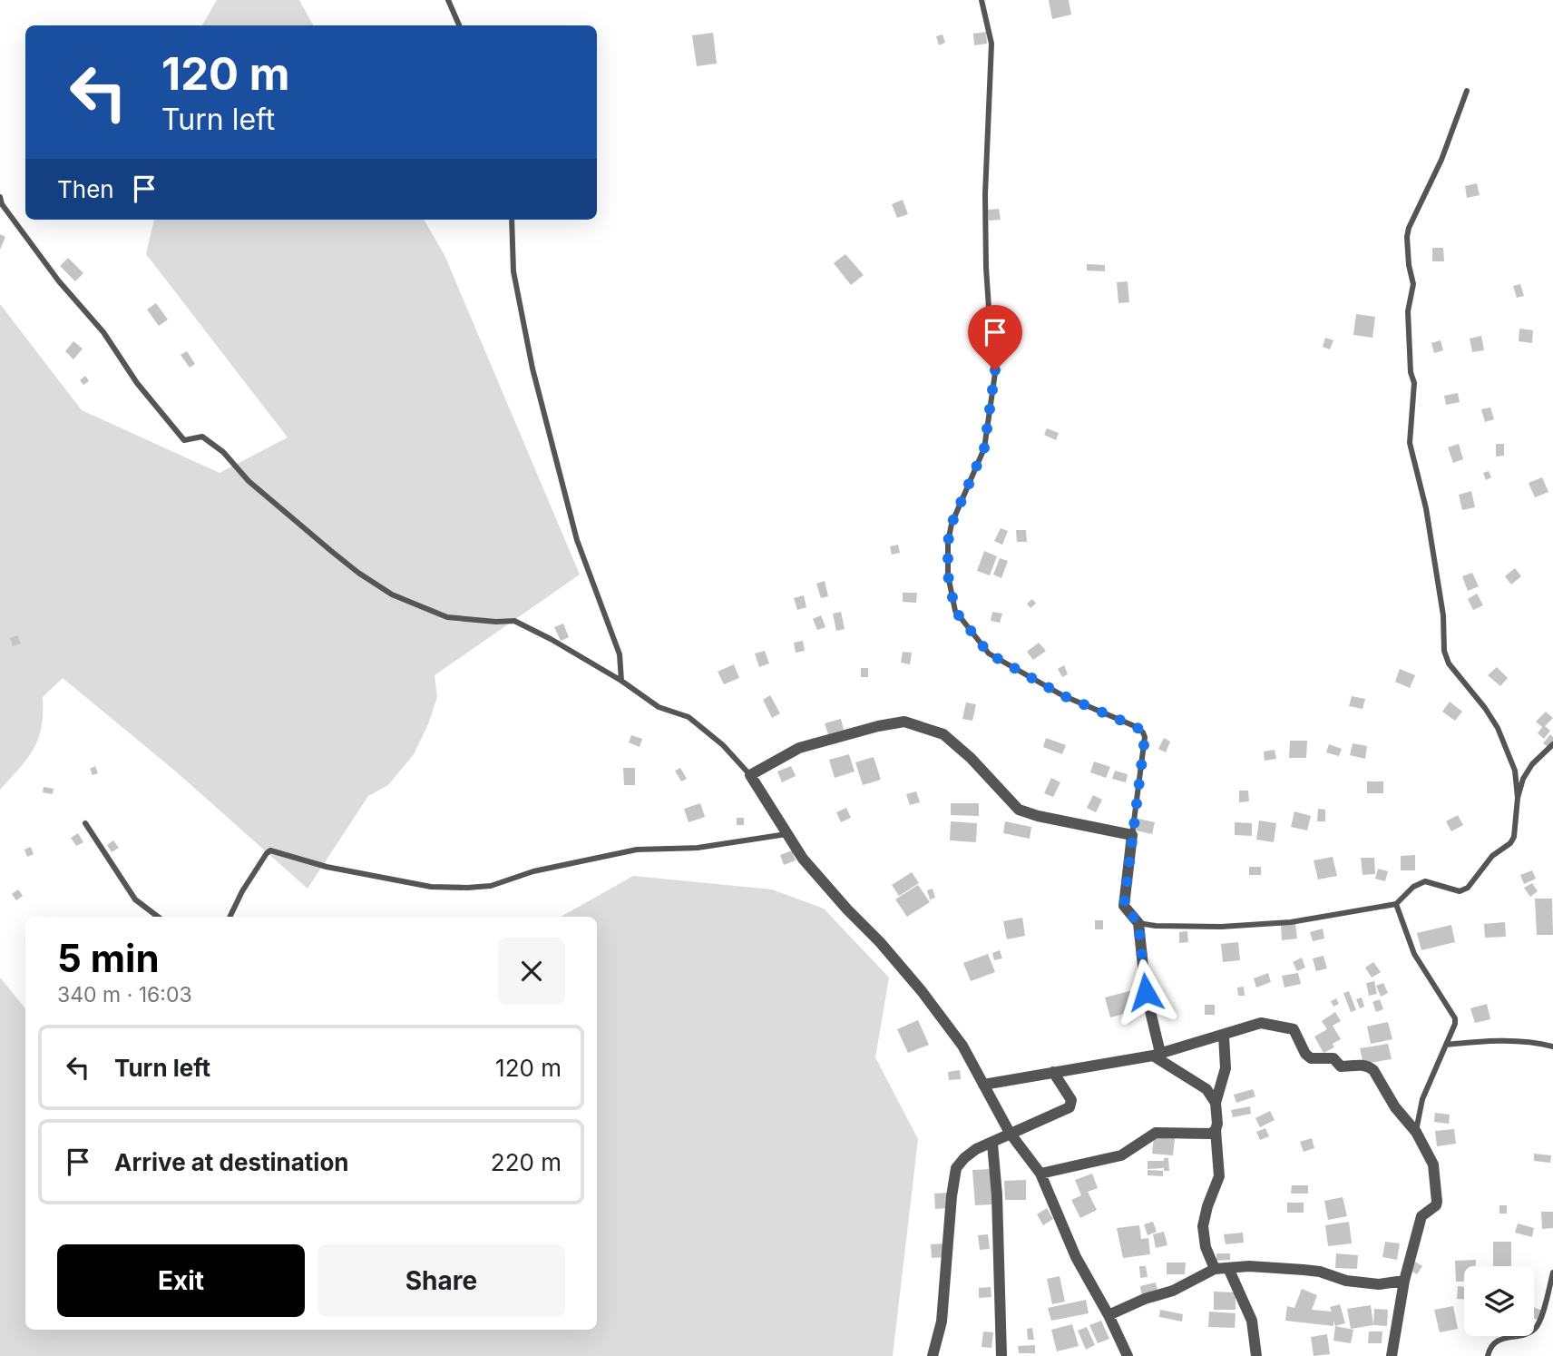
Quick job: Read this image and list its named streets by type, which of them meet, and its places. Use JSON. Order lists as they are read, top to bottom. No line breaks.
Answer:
{"page":{"turn":["120 m","Turn left"],"then":"Then","heading":["5 min","340 m · 16:03"],"list":[{"name":"Turn left","value":"120 m"},{"name":"Arrive at destination","value":"220 m"}],"buttons":["Exit","Share"]}}
